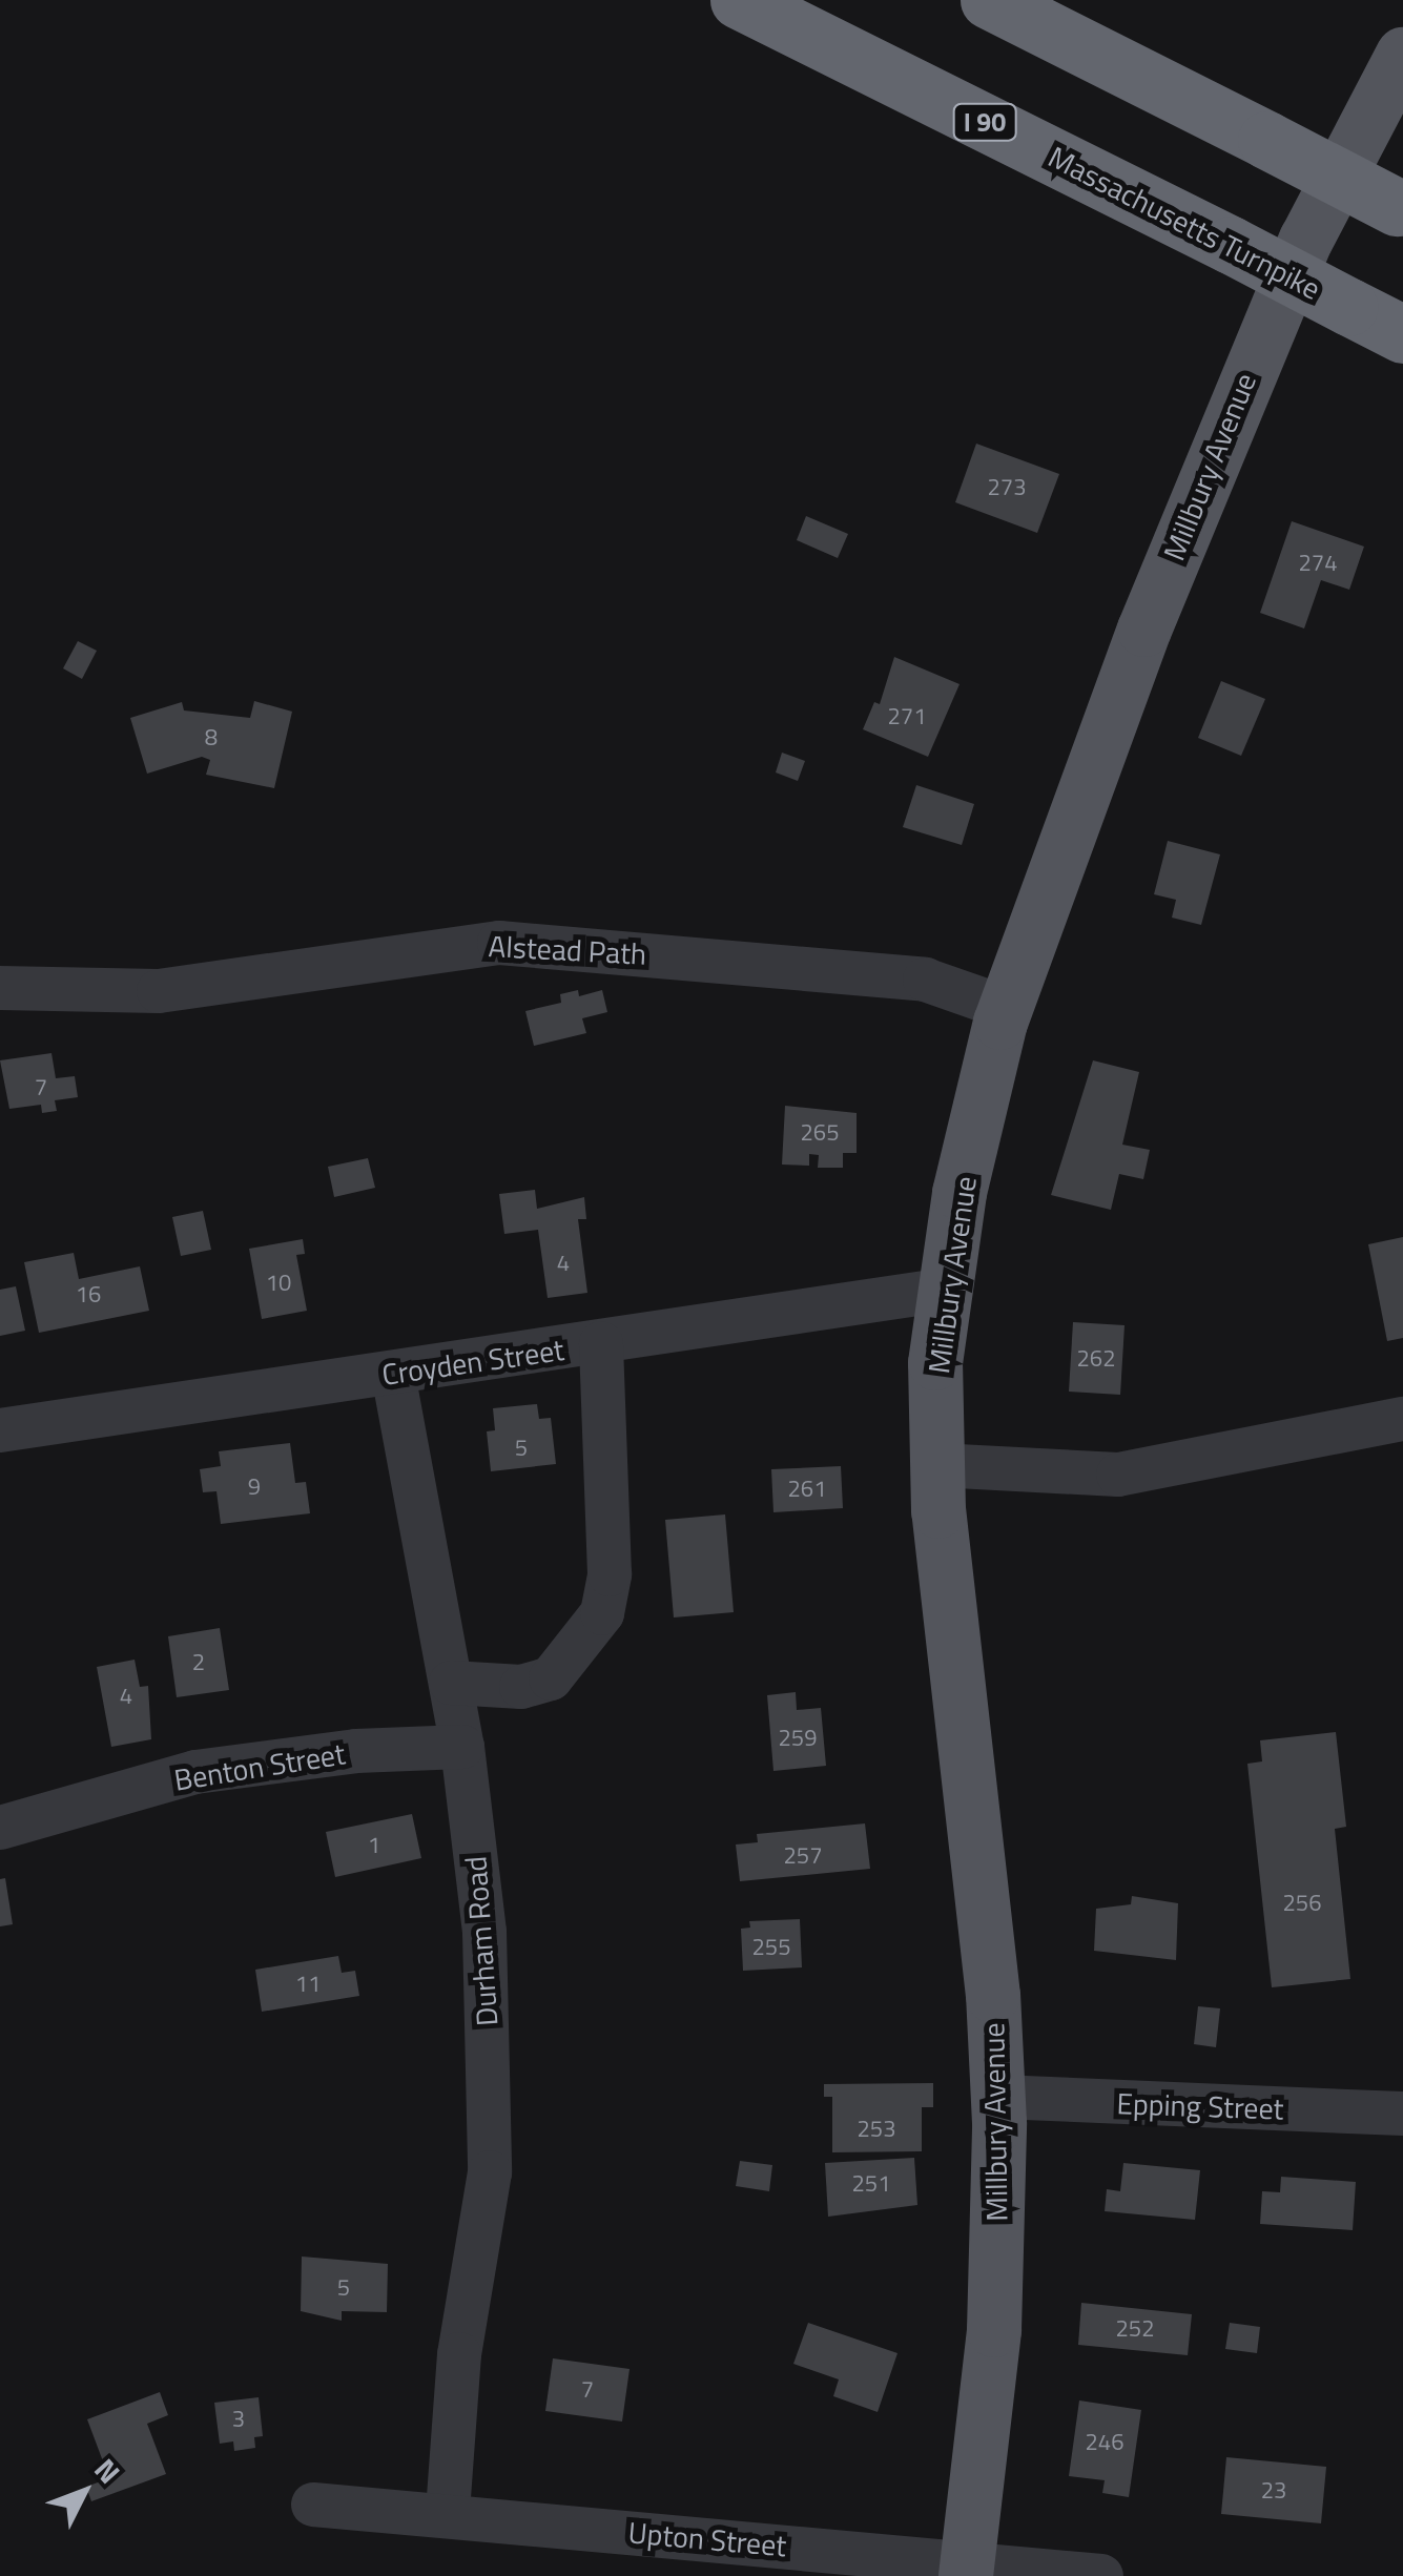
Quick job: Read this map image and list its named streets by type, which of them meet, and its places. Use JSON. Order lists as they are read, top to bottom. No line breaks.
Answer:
{"streets":{"highway":["I 90","Massachusetts Turnpike"],"main road":["Millbury Avenue"],"street":["Alstead Path","Croyden Street","Benton Street","Durham Road","Epping Street","Upton Street"]},"crossings":[["Millbury Avenue","Alstead Path"],["Millbury Avenue","Croyden Street"],["Millbury Avenue","Epping Street"],["Millbury Avenue","Upton Street"],["Croyden Street","Durham Road"],["Benton Street","Durham Road"],["Durham Road","Upton Street"]],"house_numbers":["273","274","271","8","7","265","4","10","16","262","5","9","261","2","4","259","1","257","256","255","11","253","251","5","252","7","3","246","23"],"north":"top right"}
